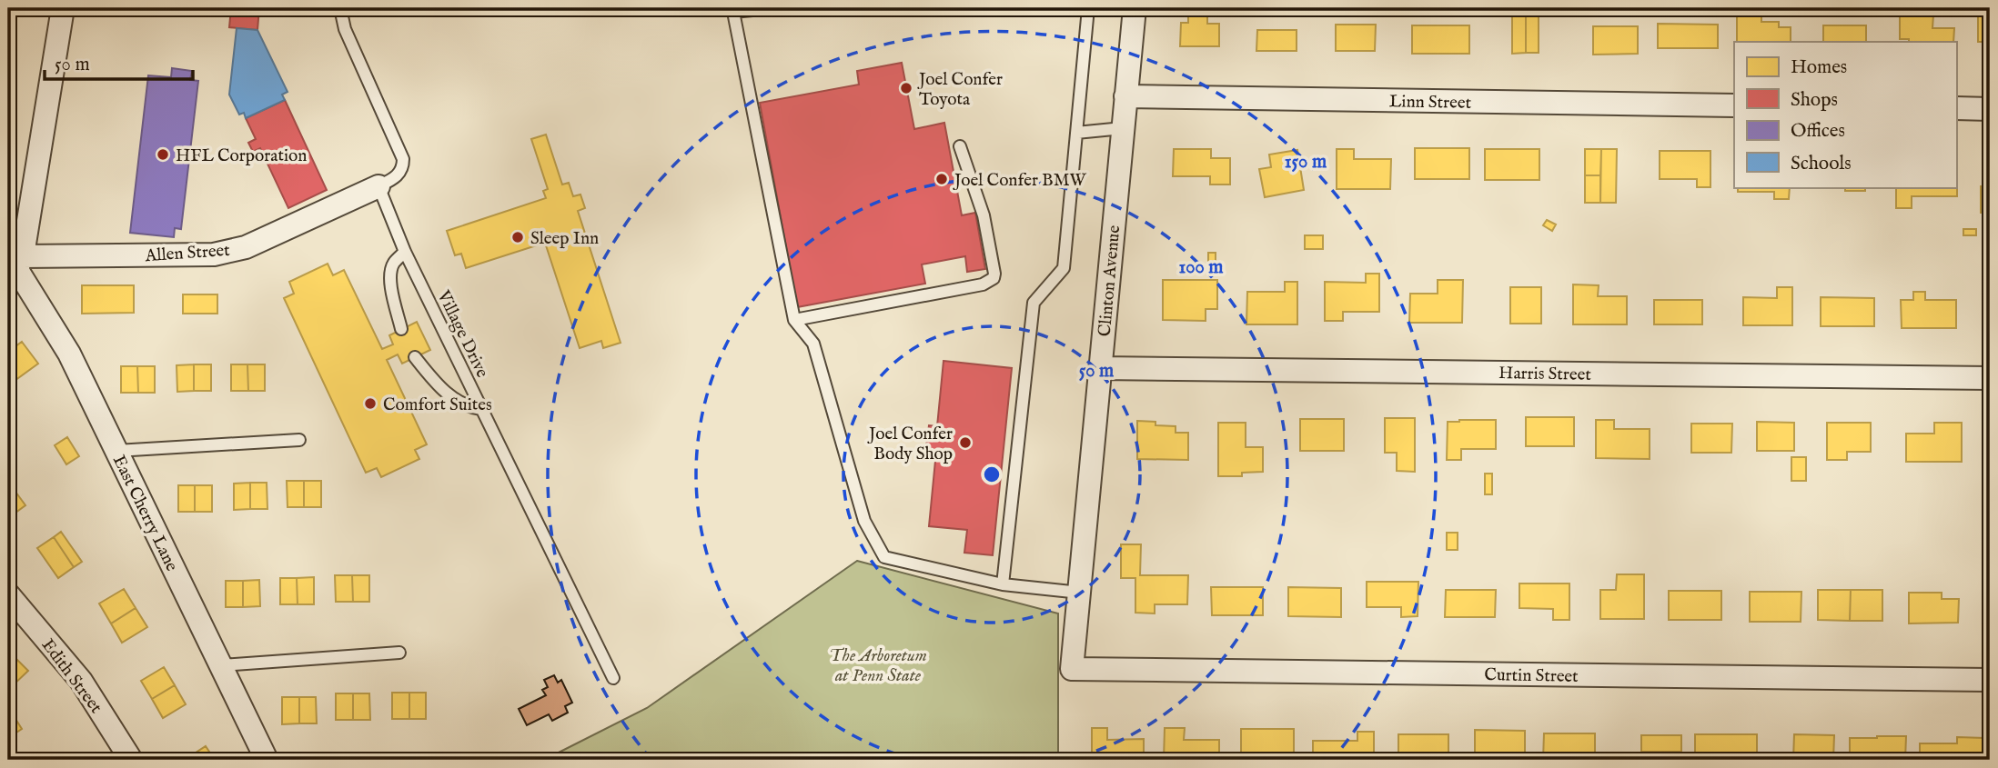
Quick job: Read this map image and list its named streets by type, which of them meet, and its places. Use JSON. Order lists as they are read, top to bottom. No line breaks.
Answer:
{"streets":{"street":["Linn Street","Allen Street","Clinton Avenue","Harris Street","East Cherry Lane","Curtin Street","Edith Street"],"lane":["Village Drive"]},"crossings":[["Linn Street","Clinton Avenue"],["Allen Street","Village Drive"],["Allen Street","East Cherry Lane"],["Clinton Avenue","Harris Street"],["Clinton Avenue","Curtin Street"]],"parks":["The Arboretum at Penn State"],"places":["Joel Confer Toyota","HFL Corporation","Joel Confer BMW","Sleep Inn","Comfort Suites","Joel Confer Body Shop"],"legend":["Homes","Shops","Offices","Schools"],"scale_bar":"50 m","rings":["150 m","100 m","50 m"]}
